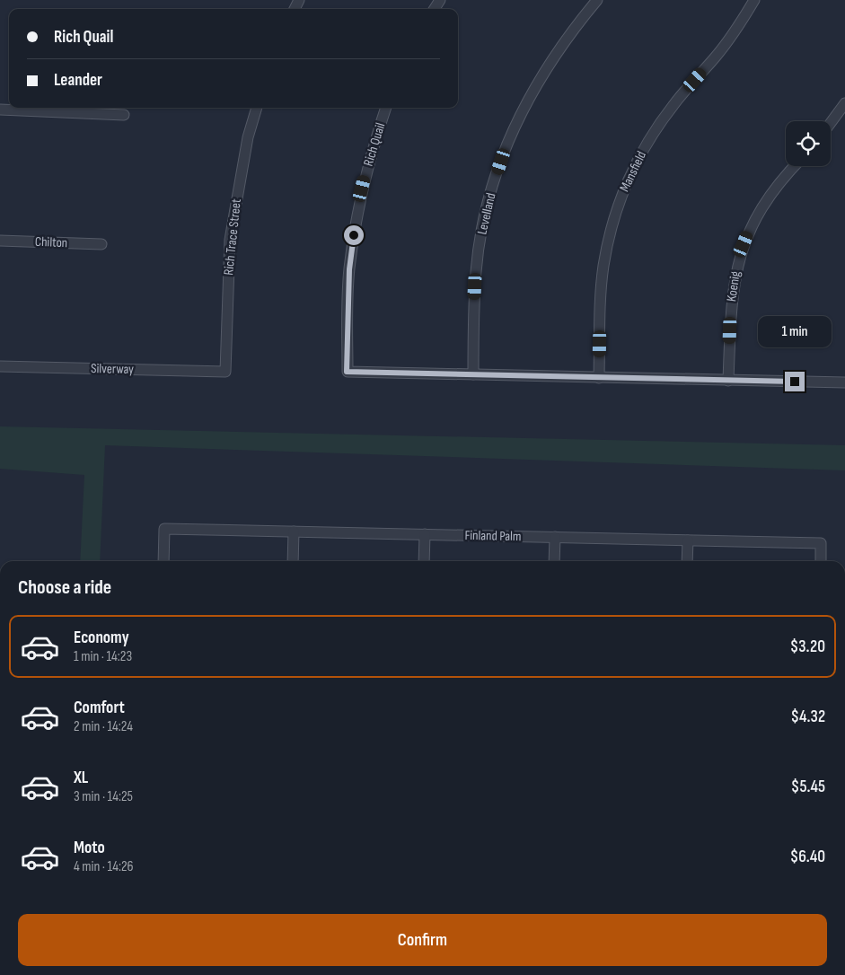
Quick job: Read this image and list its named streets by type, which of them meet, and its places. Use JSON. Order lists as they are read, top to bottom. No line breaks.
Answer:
{"streets":{"street":["Rich Quail","Mansfield","Levelland","Rich Trace Street","Chilton","Koenig","Silverway","Finland Palm"]},"crossings":[["Rich Quail","Levelland"],["Rich Trace Street","Silverway"]],"page":{"banner":["Rich Quail","Leander"],"bubble":"1 min","heading":"Choose a ride","list":[{"name":"Economy","note":"1 min · 14:23","value":"$3.20"},{"name":"Comfort","note":"2 min · 14:24","value":"$4.32"},{"name":"XL","note":"3 min · 14:25","value":"$5.45"},{"name":"Moto","note":"4 min · 14:26","value":"$6.40"}],"buttons":"Confirm"}}
